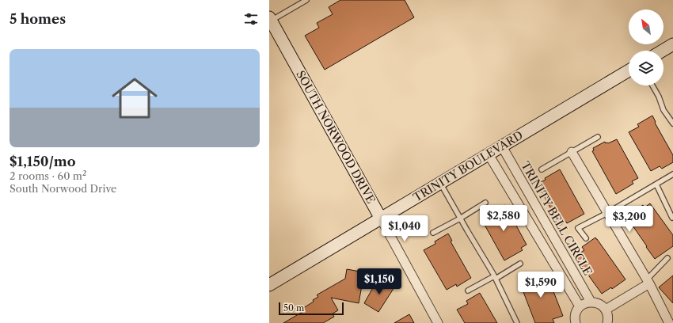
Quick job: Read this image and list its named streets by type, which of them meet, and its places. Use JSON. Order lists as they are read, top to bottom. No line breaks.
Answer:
{"streets":{"main road":["SOUTH NORWOOD DRIVE","TRINITY BOULEVARD"],"street":["TRINITY BELL CIRCLE"]},"crossings":[["SOUTH NORWOOD DRIVE","TRINITY BOULEVARD"],["TRINITY BOULEVARD","TRINITY BELL CIRCLE"]],"scale_bar":"50 m","north":"top left","page":{"heading":"5 homes","list":[{"name":"$1,150/mo","note":"2 rooms · 60 m² · South Norwood Drive"}],"price":["$2,580","$3,200","$1,040","$1,150","$1,590"],"scale":"50 m"}}
